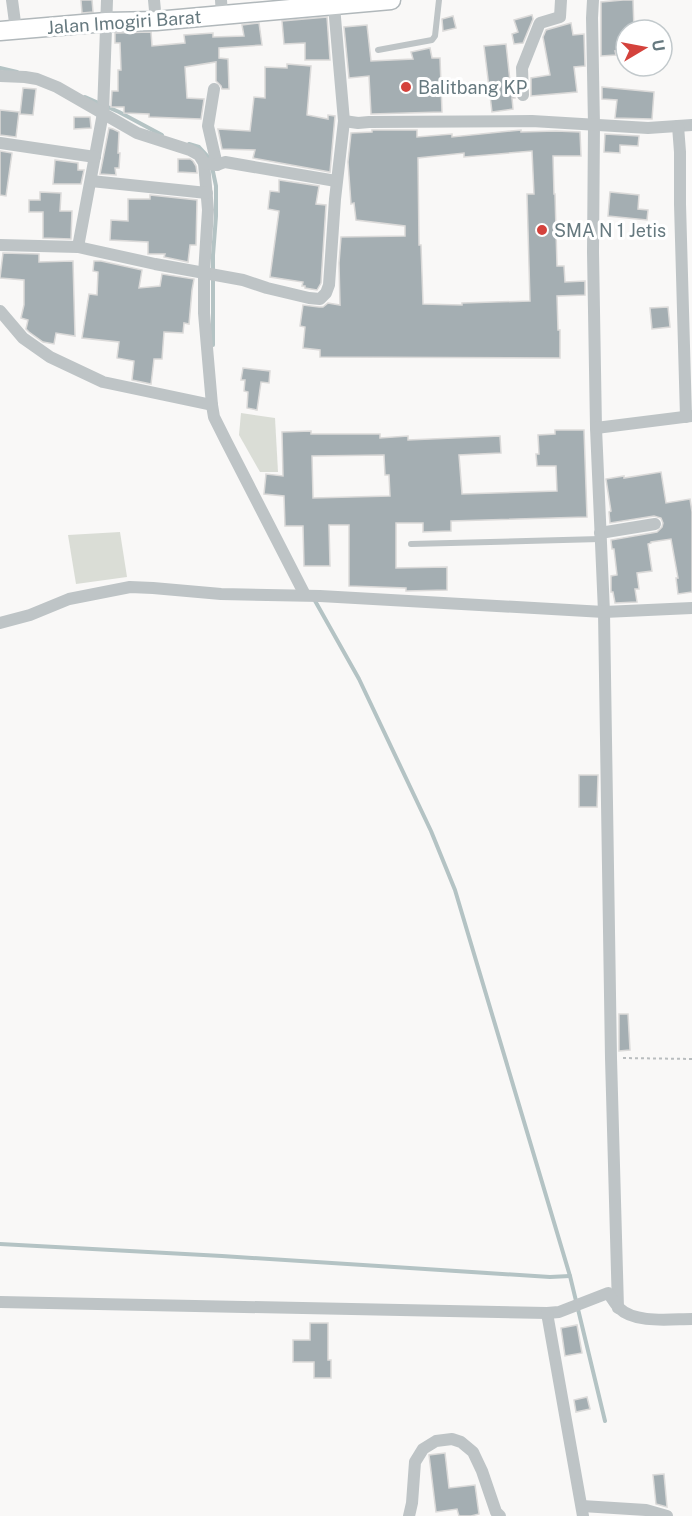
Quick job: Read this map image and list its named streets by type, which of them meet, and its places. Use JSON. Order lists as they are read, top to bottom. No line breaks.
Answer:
{"streets":{"main road":["Jalan Imogiri Barat"]},"places":["Balitbang KP","SMA N 1 Jetis"],"north":"right"}
